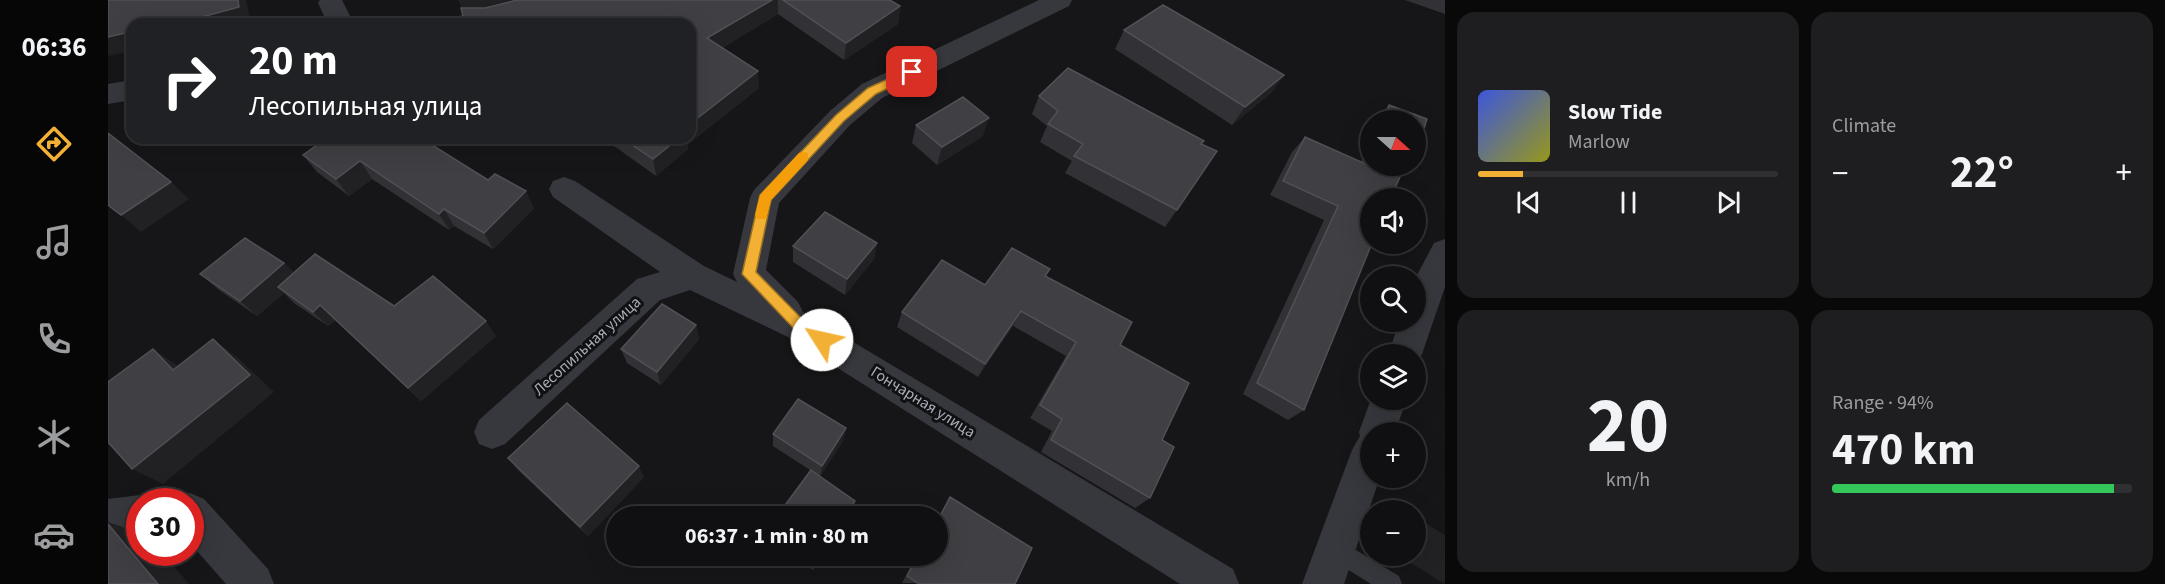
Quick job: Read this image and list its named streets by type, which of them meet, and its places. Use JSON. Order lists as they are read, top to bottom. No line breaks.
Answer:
{"streets":{"street":["Лесопильная улица","Гончарная улица"]},"crossings":[["Лесопильная улица","Гончарная улица"]],"north":"right","page":{"tabs":"06:36","tile":["Climate",["20","km/h"],["Range · 94%","470 km"]],"turn":["20 m","Лесопильная улица"],"song":["Slow Tide","Marlow"],"map_buttons":["+","−"],"heat":["−","22°","+"],"limit":"30","trip":"06:37 · 1 min · 80 m"}}
